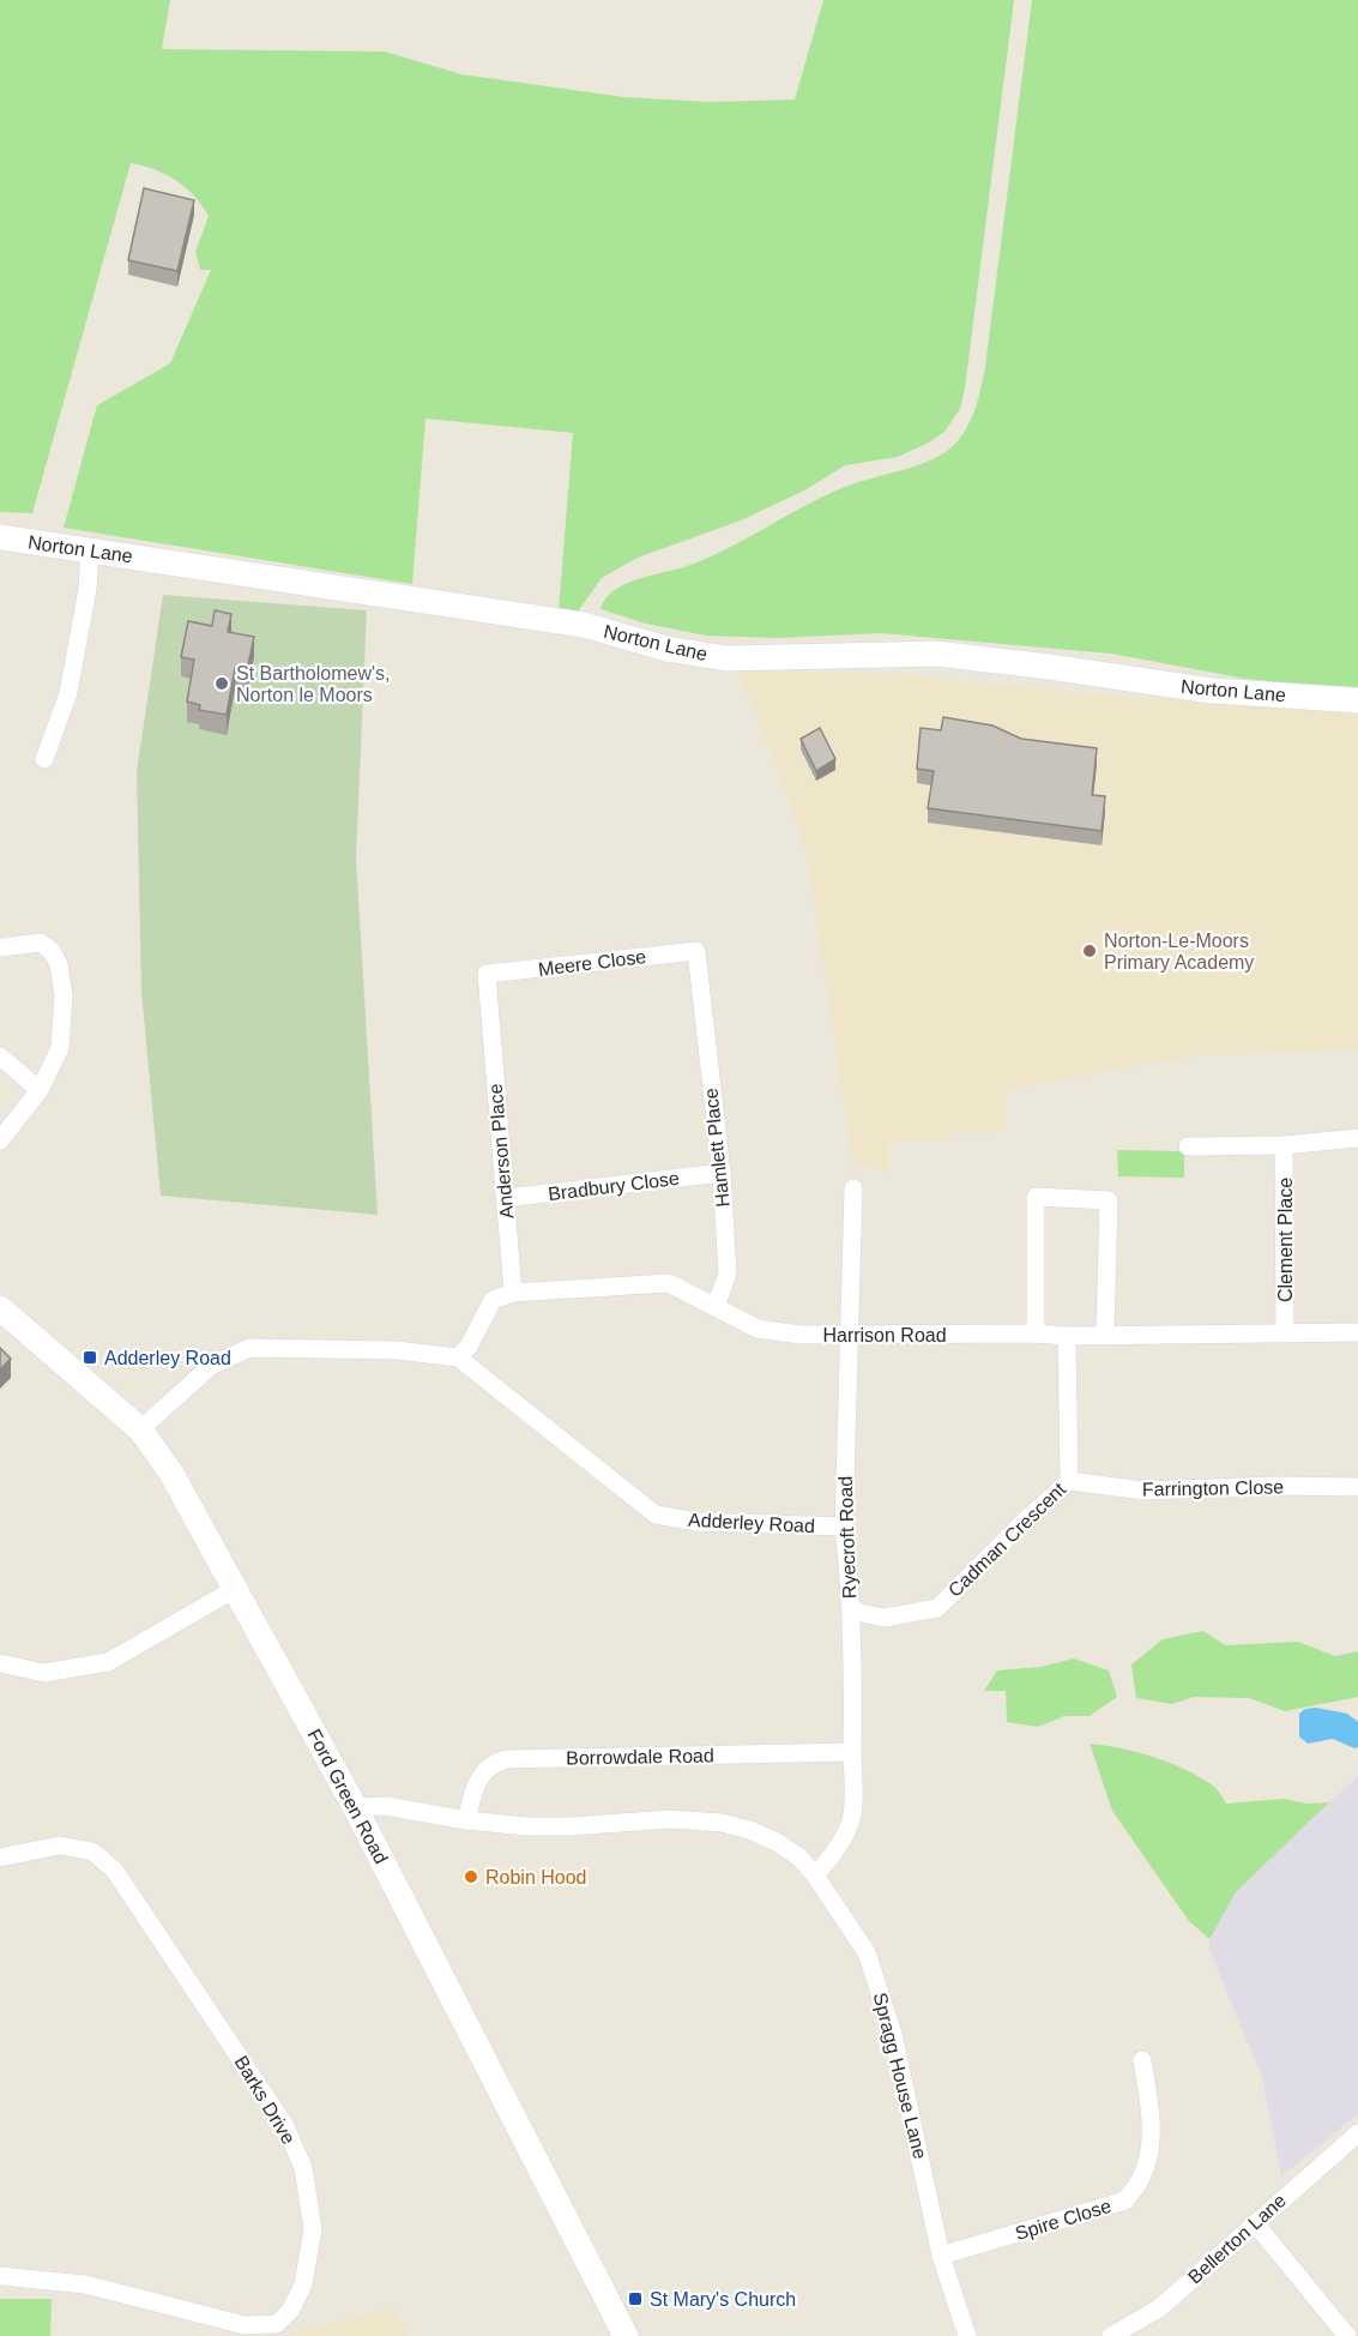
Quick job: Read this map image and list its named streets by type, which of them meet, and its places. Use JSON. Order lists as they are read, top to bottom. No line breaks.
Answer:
{"streets":{"street":["Norton Lane","Meere Close","Hamlett Place","Anderson Place","Bradbury Close","Clement Place","Harrison Road","Farrington Close","Adderley Road","Ryecroft Road","Cadman Crescent","Borrowdale Road","Ford Green Road","Spragg House Lane","Barks Drive","Spire Close","Bellerton Lane"]},"crossings":[["Meere Close","Hamlett Place"],["Meere Close","Anderson Place"],["Hamlett Place","Bradbury Close"],["Hamlett Place","Harrison Road"],["Anderson Place","Bradbury Close"],["Anderson Place","Harrison Road"],["Clement Place","Harrison Road"],["Harrison Road","Ryecroft Road"],["Harrison Road","Cadman Crescent"],["Farrington Close","Cadman Crescent"],["Adderley Road","Ryecroft Road"],["Ryecroft Road","Cadman Crescent"],["Ryecroft Road","Borrowdale Road"],["Ryecroft Road","Spragg House Lane"],["Borrowdale Road","Spragg House Lane"],["Ford Green Road","Spragg House Lane"],["Spragg House Lane","Spire Close"]],"places":{"other":["St Bartholomew's, Norton le Moors","Norton-Le-Moors Primary Academy","Robin Hood"],"transit":["Adderley Road","St Mary's Church"]}}
